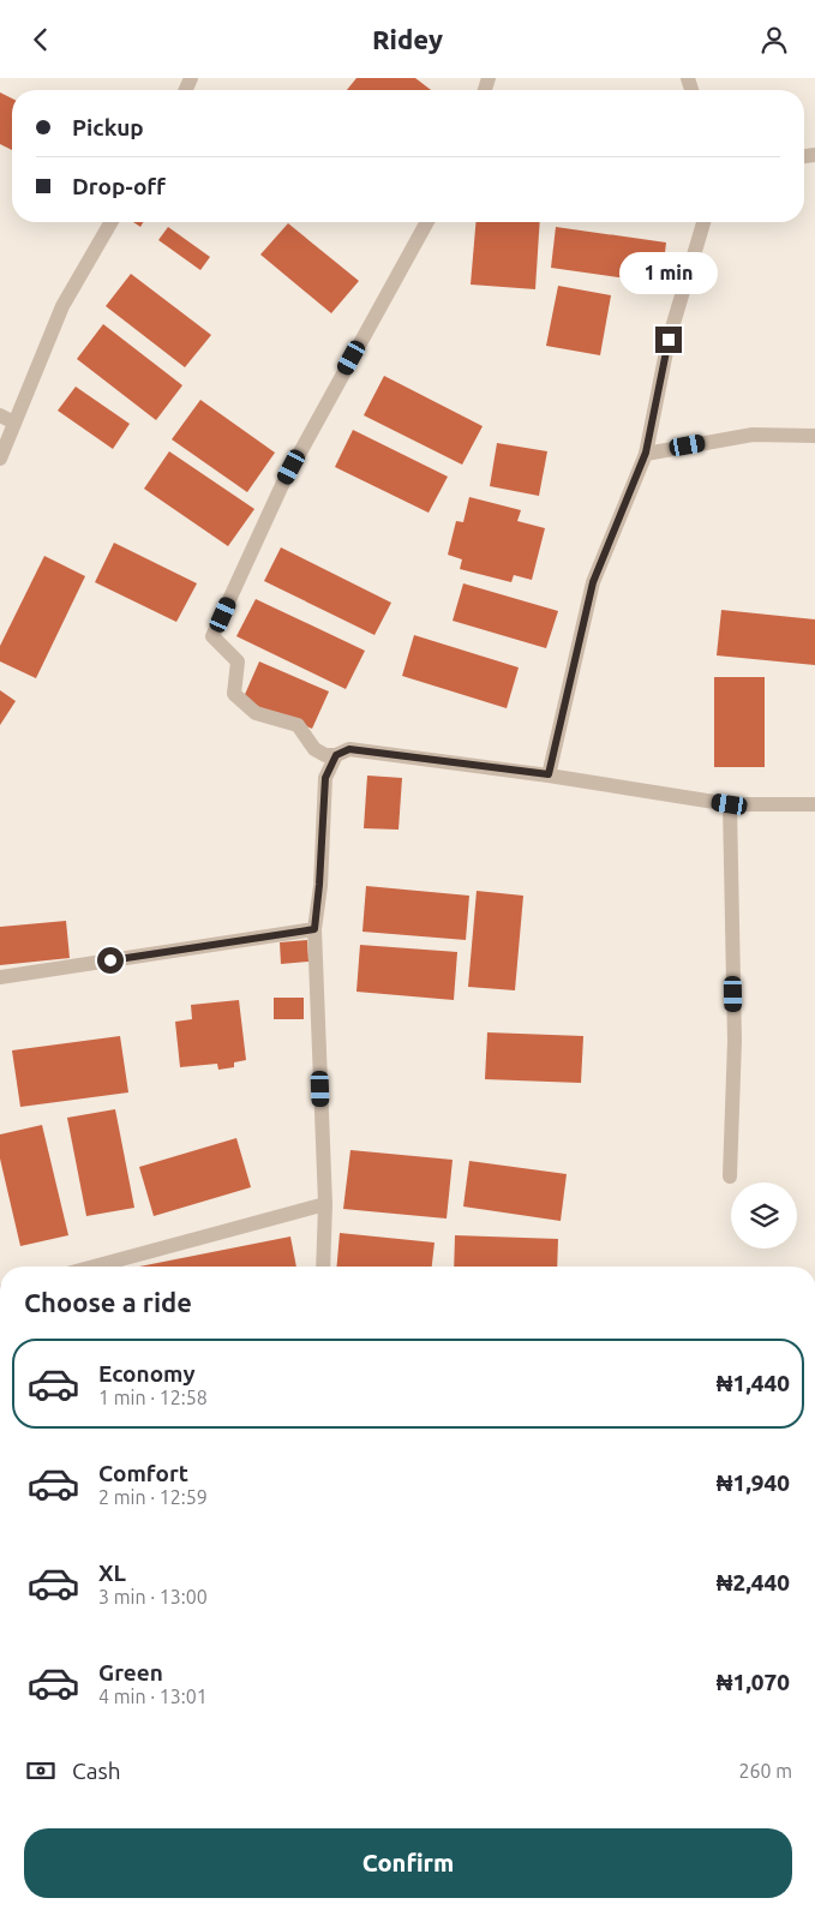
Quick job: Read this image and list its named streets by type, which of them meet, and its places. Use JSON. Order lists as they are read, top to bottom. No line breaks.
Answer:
{"page":{"header":"Ridey","banner":["Pickup","Drop-off"],"bubble":"1 min","heading":"Choose a ride","list":[{"name":"Economy","note":"1 min · 12:58","value":"₦1,440"},{"name":"Comfort","note":"2 min · 12:59","value":"₦1,940"},{"name":"XL","note":"3 min · 13:00","value":"₦2,440"},{"name":"Green","note":"4 min · 13:01","value":"₦1,070"}],"pay":["Cash","260 m"],"buttons":"Confirm"}}
